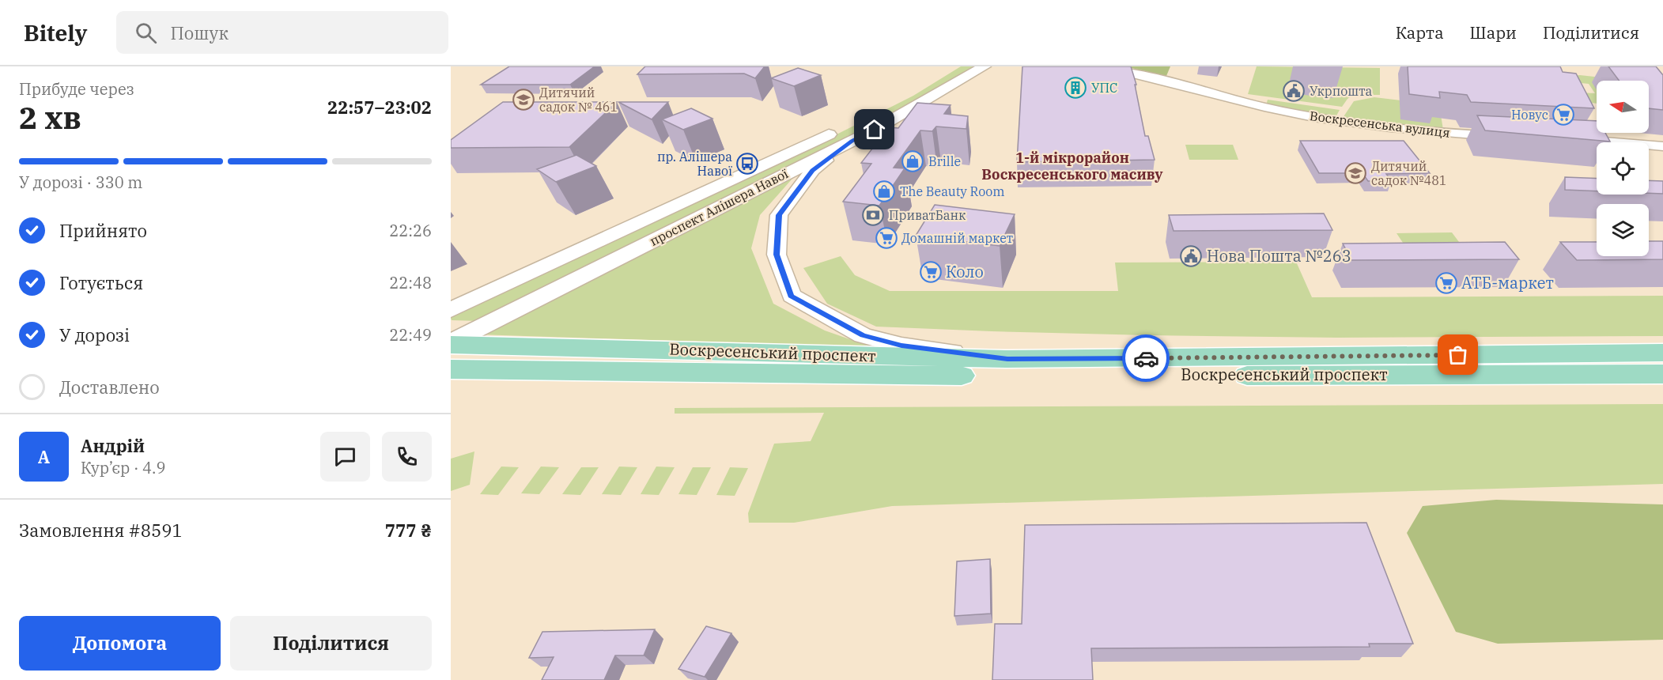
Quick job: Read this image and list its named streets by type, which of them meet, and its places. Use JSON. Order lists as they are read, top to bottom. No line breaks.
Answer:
{"streets":{"main road":["Воскресенський проспект"],"street":["Воскресенська вулиця","проспект Алішера Навої"]},"crossings":[["проспект Алішера Навої","Воскресенський проспект"]],"districts":["1-й мікрорайон Воскресенського масиву"],"places":{"building":["УПС"],"public building":["Укрпошта","Нова Пошта №263"],"school or university":["Дитячий садок № 461","Дитячий садок №481"],"supermarket":["Новус","Домашній маркет","Коло","АТБ-маркет"],"shop":["Brille","The Beauty Room"],"bus stop":["пр. Алішера Навої"],"bank":["ПриватБанк"]},"north":"left","page":{"header":"Bitely","search":"Пошук","nav":["Карта","Шари","Поділитися"],"heading":["2 хв","Прибуде через","22:57–23:02"],"panel":["Андрій","Кур’єр · 4.9","Замовлення #8591","777 ₴"],"bar":"У дорозі · 330 m","list":[["Прийнято","22:26"],["Готується","22:48"],["У дорозі","22:49"],"Доставлено"],"round":"А","buttons":["Допомога","Поділитися"]}}
